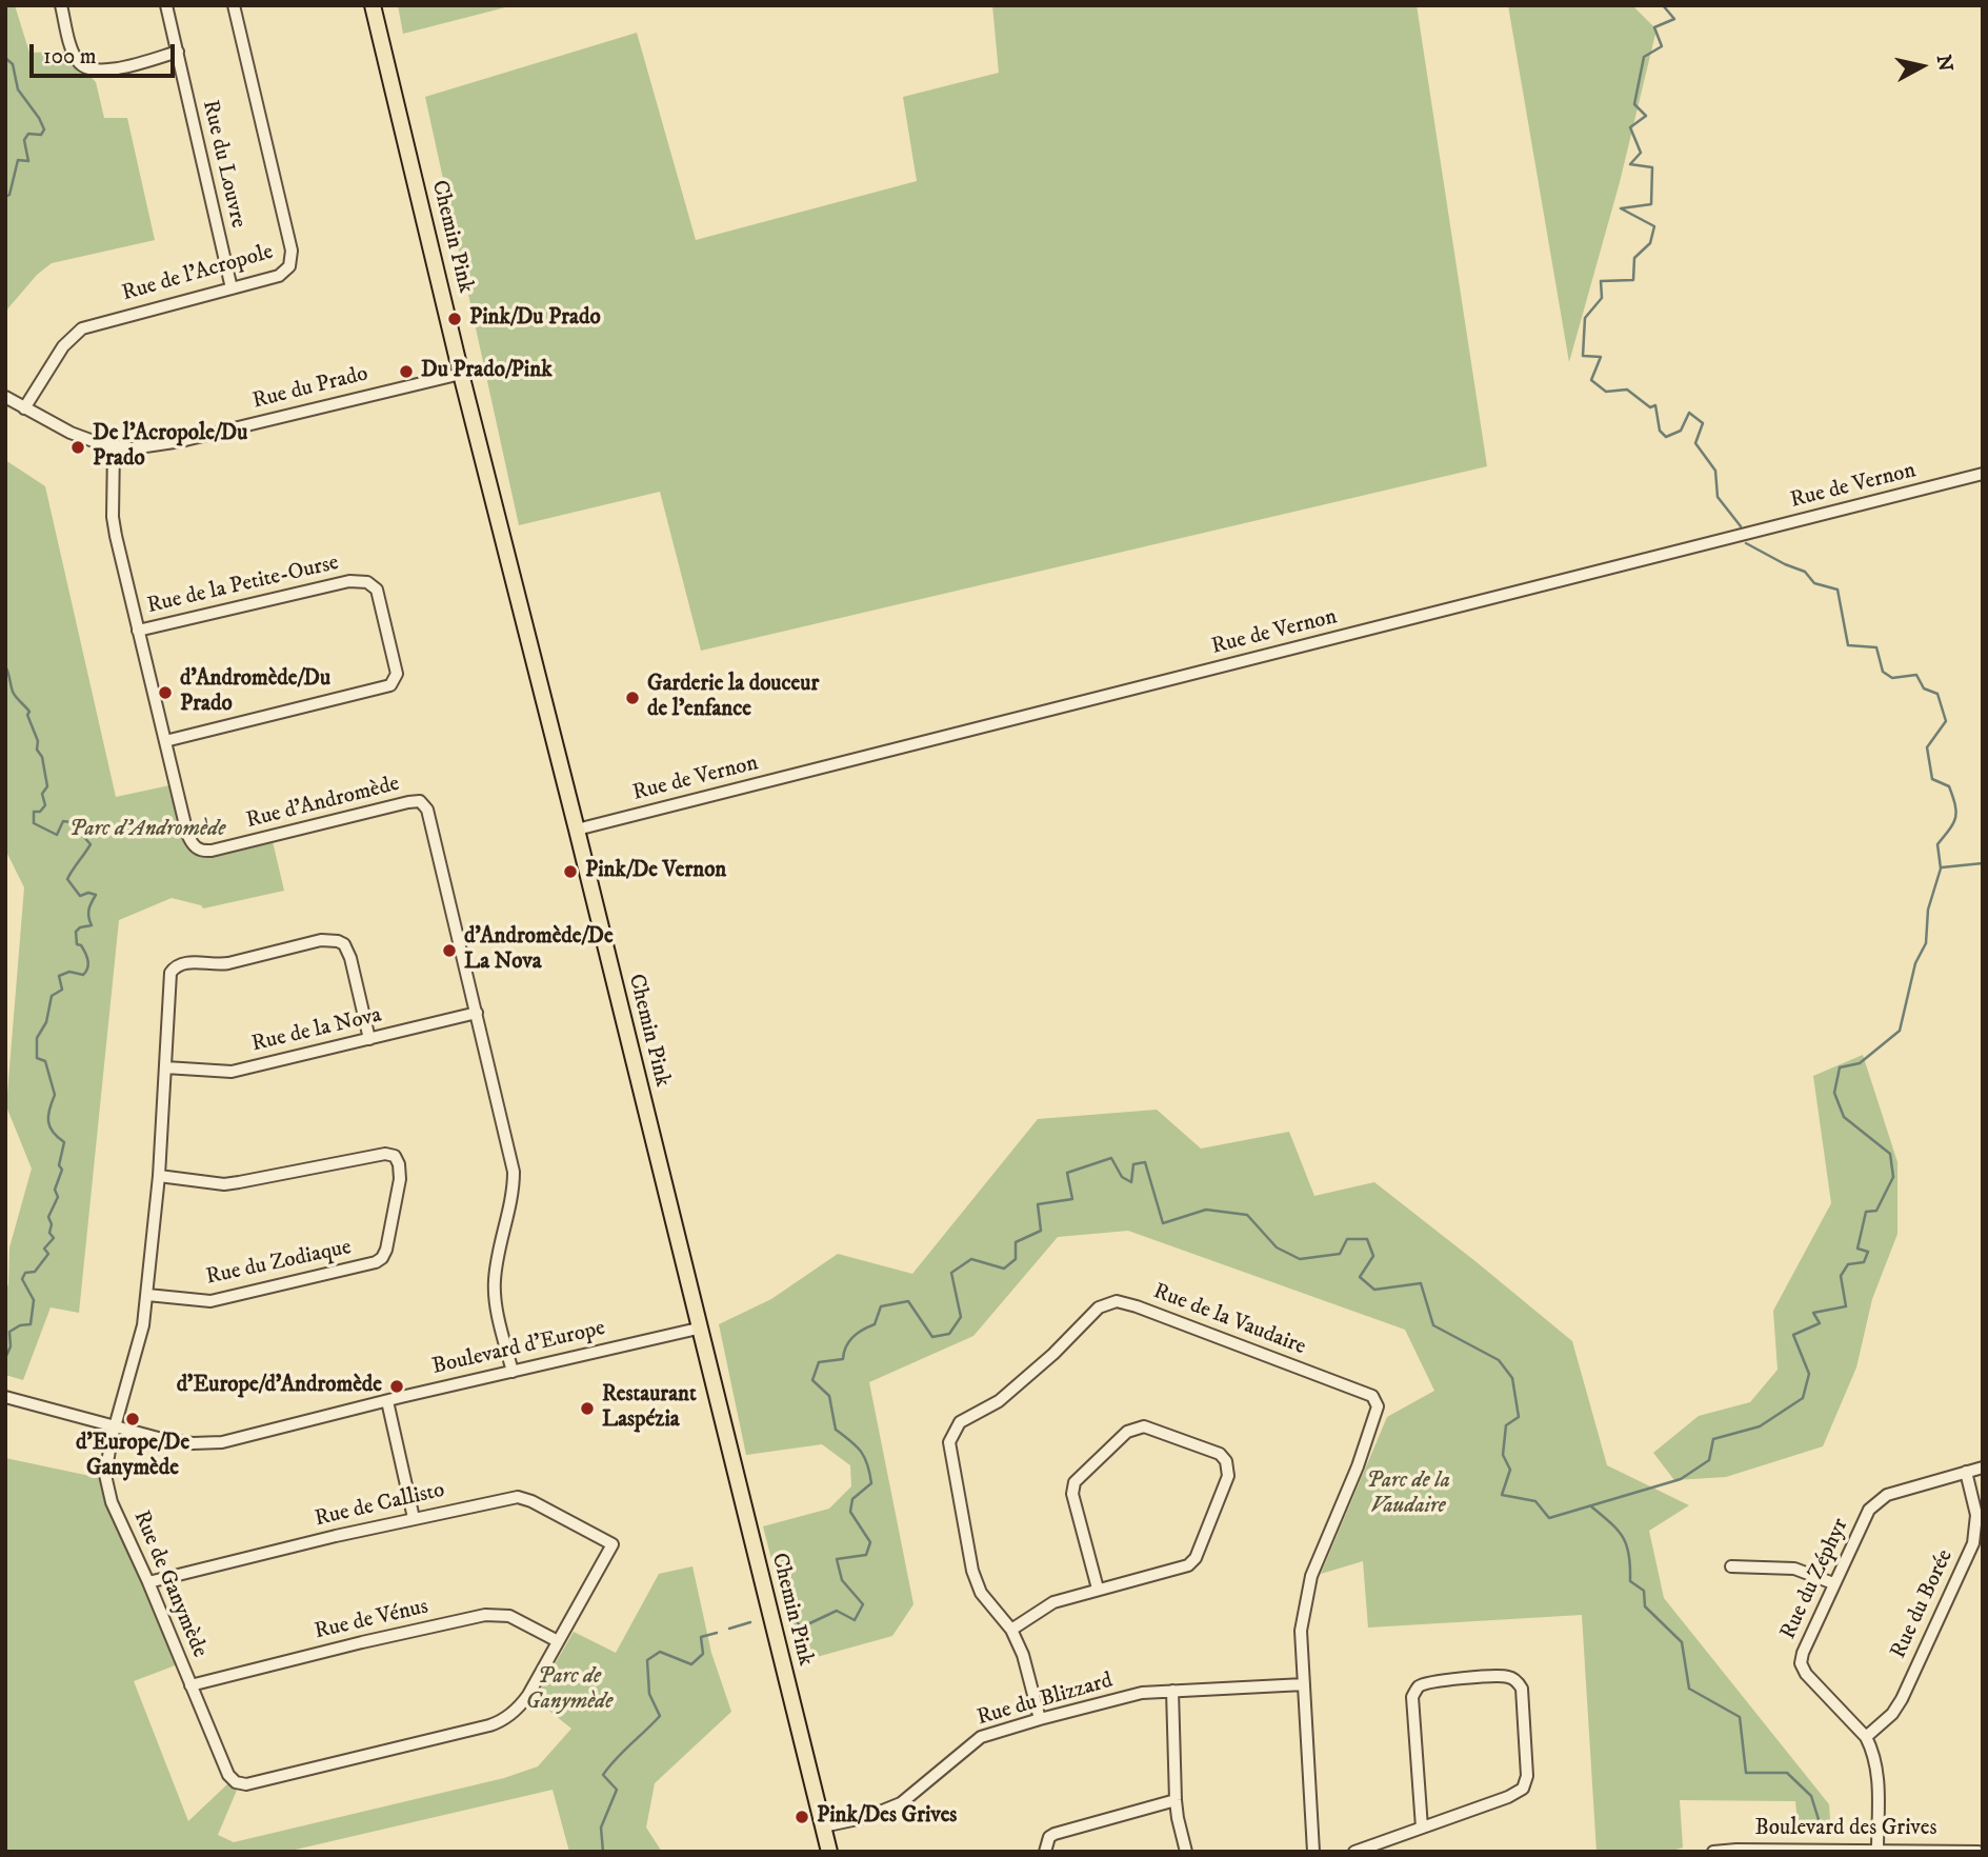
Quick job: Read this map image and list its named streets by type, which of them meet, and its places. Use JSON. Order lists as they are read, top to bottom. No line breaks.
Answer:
{"streets":{"main road":["Chemin Pink"],"street":["Rue du Louvre","Rue de l'Acropole","Rue du Prado","Rue de Vernon","Rue de la Petite-Ourse","Rue d'Andromède","Rue de la Nova","Rue du Zodiaque","Rue de la Vaudaire","Boulevard d'Europe","Rue de Callisto","Rue du Zéphyr","Rue de Ganymède","Rue du Borée","Rue de Vénus","Rue du Blizzard","Boulevard des Grives"]},"crossings":[["Rue du Louvre","Rue de l'Acropole"],["Chemin Pink","Rue du Prado"],["Chemin Pink","Rue de Vernon"],["Chemin Pink","Boulevard d'Europe"],["Chemin Pink","Rue du Blizzard"],["Rue de l'Acropole","Rue du Prado"],["Rue du Prado","Rue d'Andromède"],["Rue de la Petite-Ourse","Rue d'Andromède"],["Rue d'Andromède","Rue de la Nova"],["Rue d'Andromède","Boulevard d'Europe"],["Rue de la Nova","Rue de Ganymède"],["Rue du Zodiaque","Rue de Ganymède"],["Rue de la Vaudaire","Rue du Blizzard"],["Boulevard d'Europe","Rue de Ganymède"],["Rue de Callisto","Rue de Ganymède"],["Rue du Zéphyr","Rue du Borée"],["Rue du Zéphyr","Boulevard des Grives"],["Rue de Ganymède","Rue de Vénus"]],"parks":["Parc d'Andromède","Parc de la Vaudaire","Parc de Ganymède"],"places":["Pink/Du Prado","Du Prado/Pink","De l'Acropole/Du Prado","d'Andromède/Du Prado","Garderie la douceur de l'enfance","Pink/De Vernon","d'Andromède/De La Nova","d'Europe/d'Andromède","Restaurant Laspézia","d'Europe/De Ganymède","Pink/Des Grives"],"scale_bar":"100 m","north":"right"}
